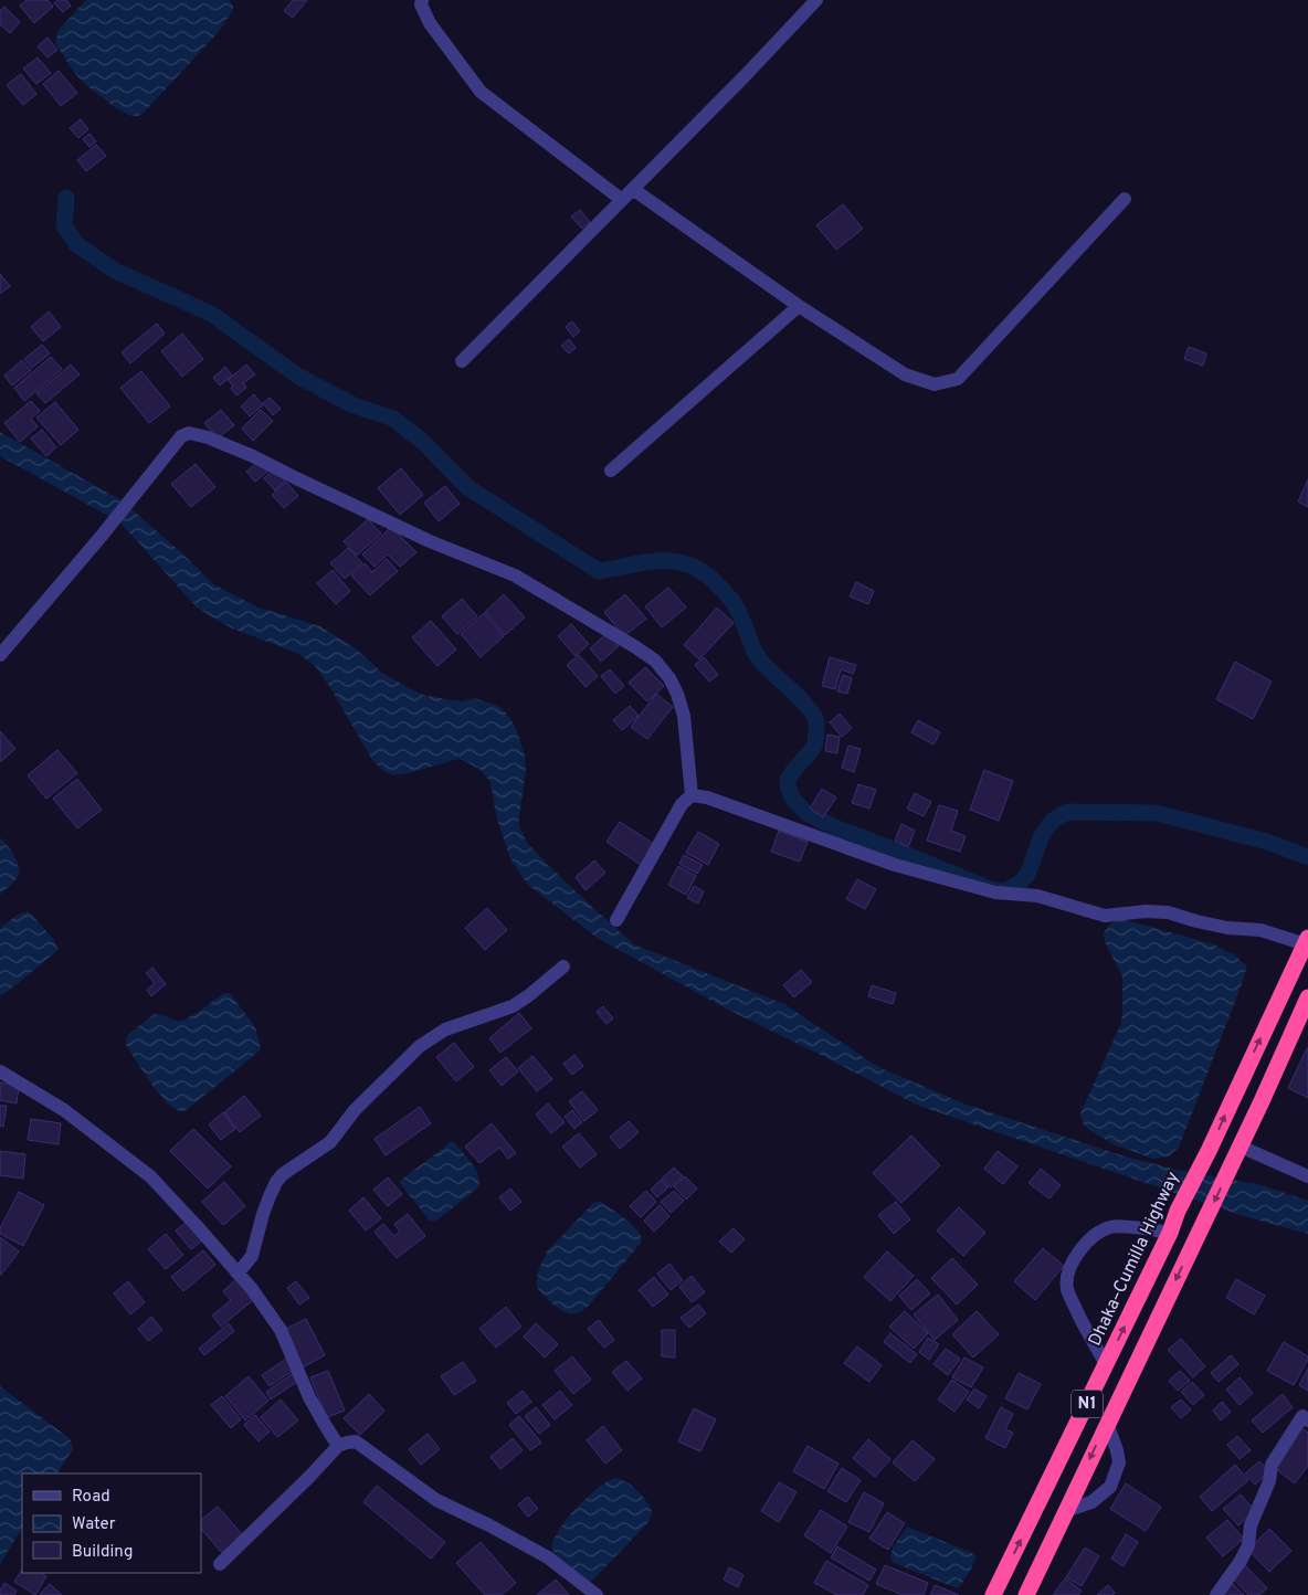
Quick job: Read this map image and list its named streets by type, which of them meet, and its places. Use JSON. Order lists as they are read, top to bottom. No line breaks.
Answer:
{"streets":{"highway":["Dhaka–Cumilla Highway","N1"]},"legend":["Road","Water","Building"]}
